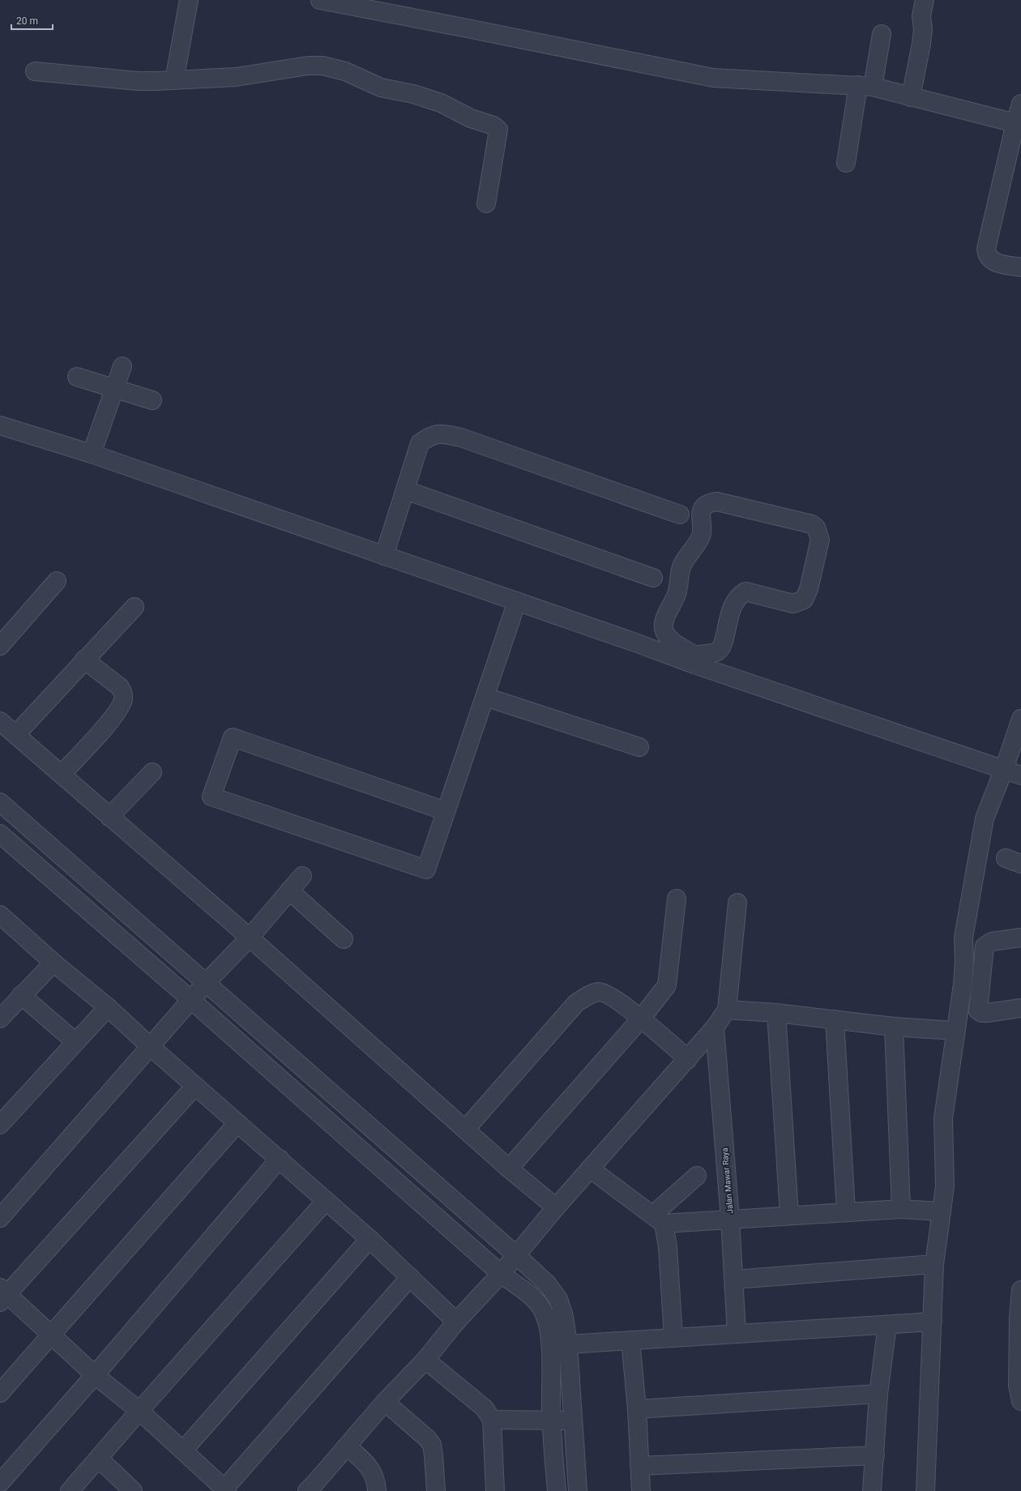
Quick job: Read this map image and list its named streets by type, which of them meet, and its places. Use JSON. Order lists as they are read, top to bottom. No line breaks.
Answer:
{"streets":{"street":["Jalan Mawar Raya"]},"scale_bar":"20 m"}
